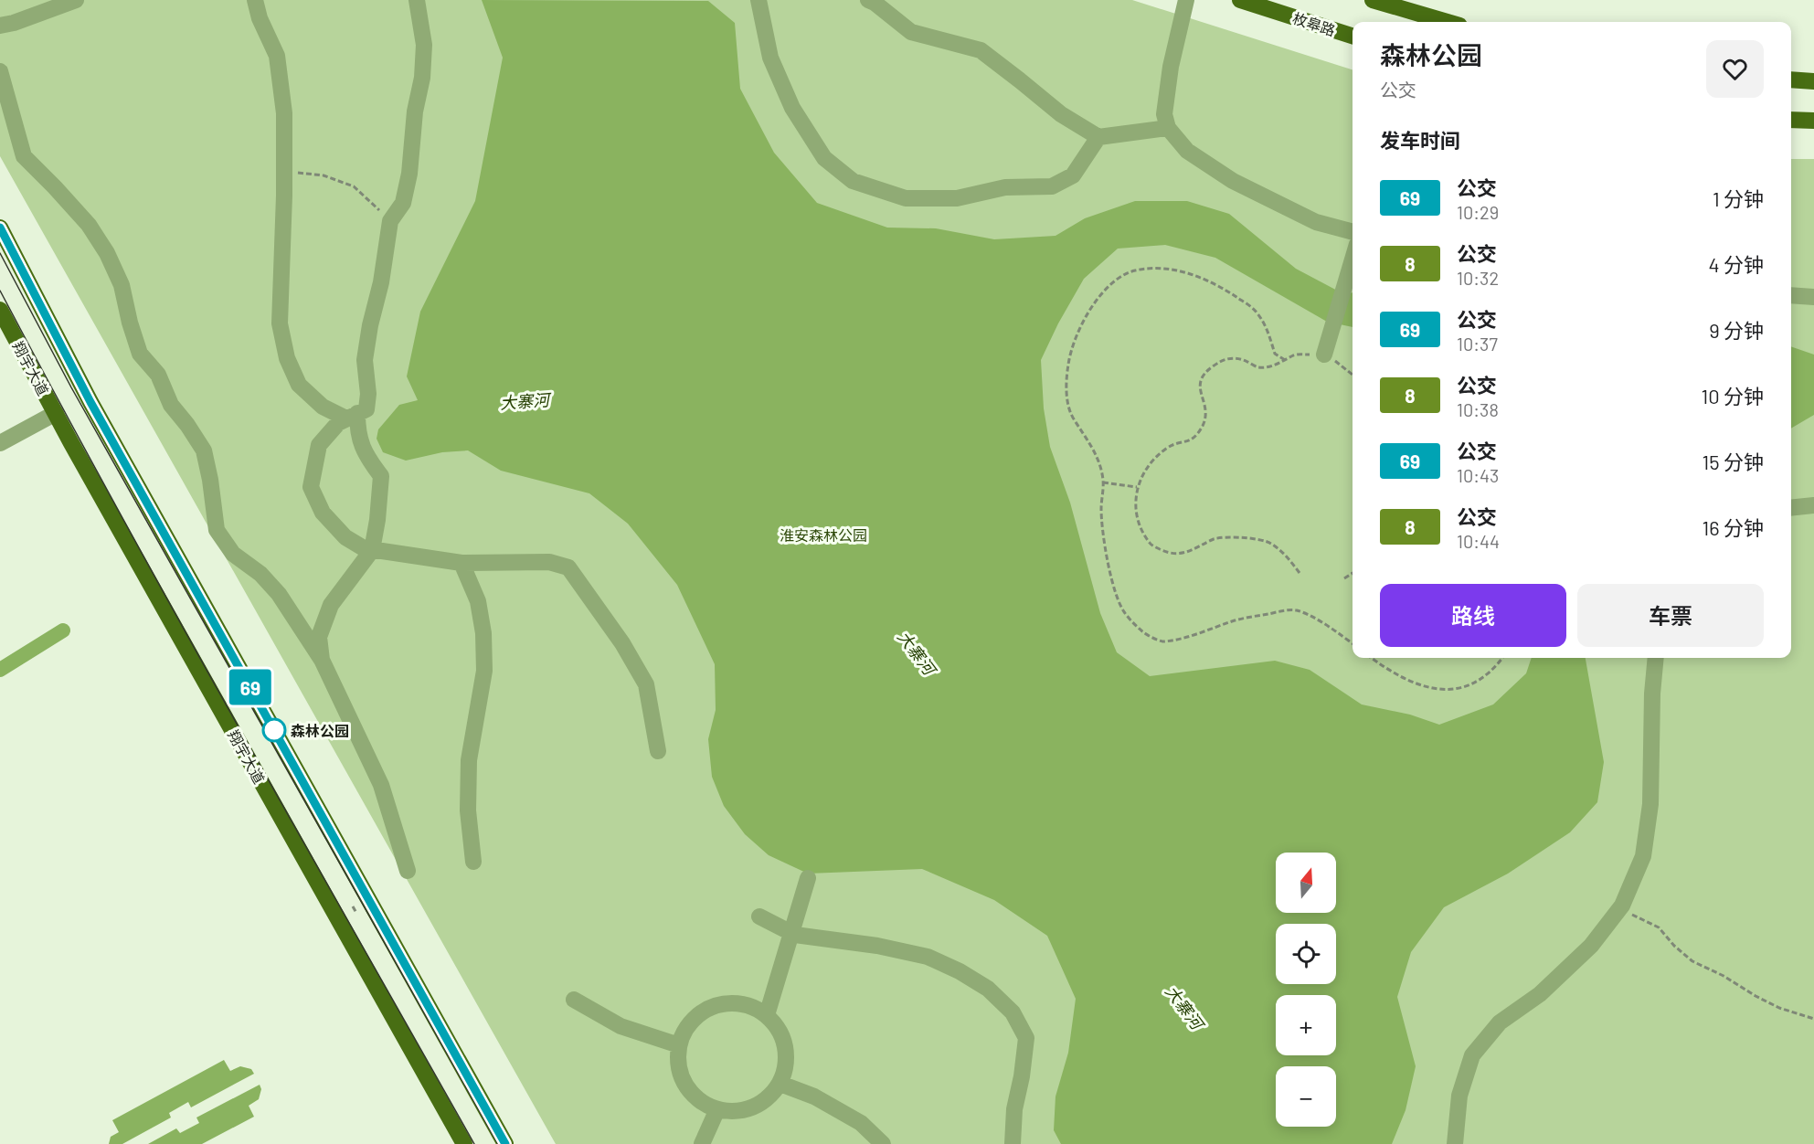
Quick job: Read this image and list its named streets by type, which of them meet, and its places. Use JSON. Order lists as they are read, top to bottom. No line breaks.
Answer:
{"streets":{"main road":["枚皋路","翔宇大道"]},"water":["大寨河"],"parks":["淮安森林公园"],"places":["森林公园"],"lines":["bus line 69"],"north":"top","page":{"on_map":"69","heading":[["森林公园","公交"],"发车时间"],"list":[{"mark":"69","name":"公交","note":"10:29","value":"1 分钟"},{"mark":"8","name":"公交","note":"10:32","value":"4 分钟"},{"mark":"69","name":"公交","note":"10:37","value":"9 分钟"},{"mark":"8","name":"公交","note":"10:38","value":"10 分钟"},{"mark":"69","name":"公交","note":"10:43","value":"15 分钟"},{"mark":"8","name":"公交","note":"10:44","value":"16 分钟"}],"buttons":["路线","车票"],"map_buttons":["+","−"]}}
